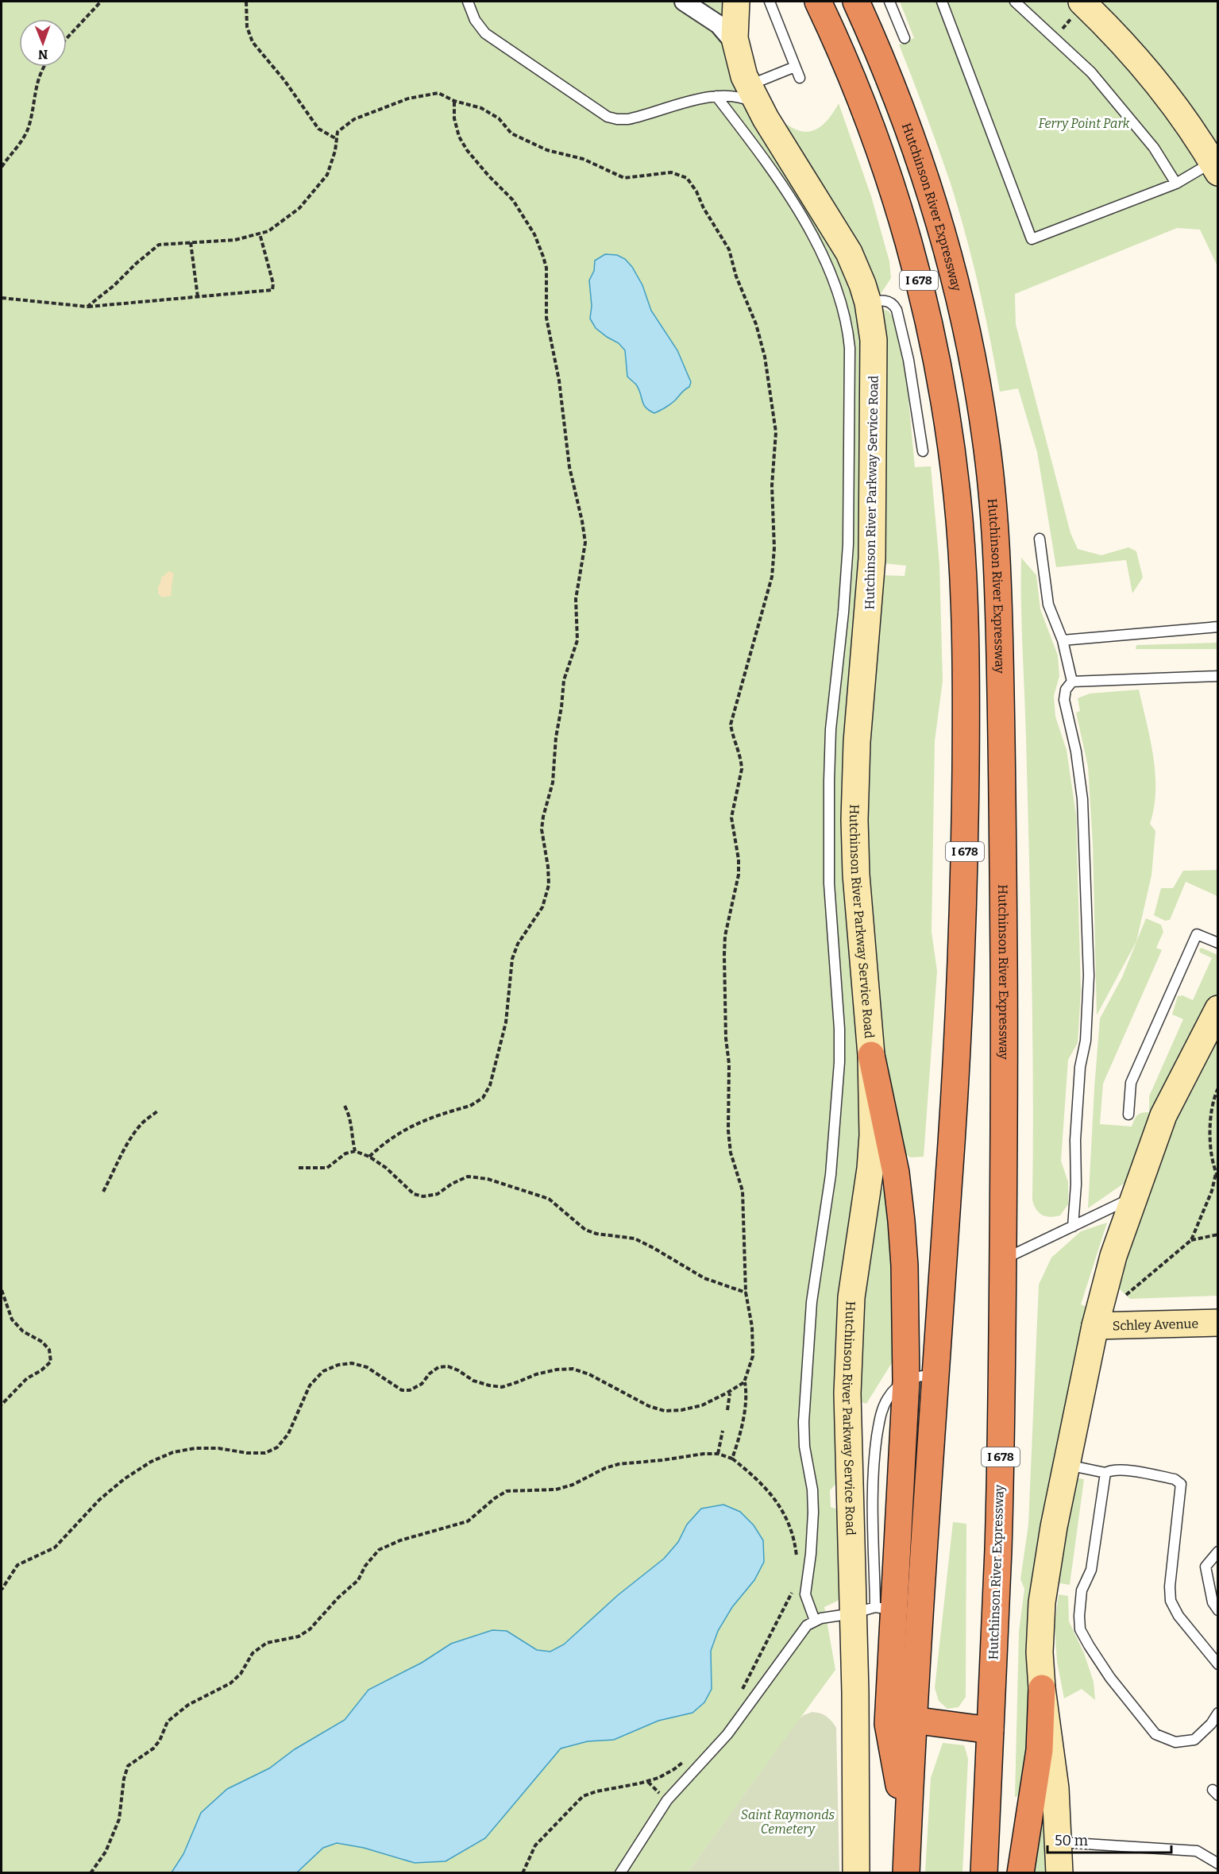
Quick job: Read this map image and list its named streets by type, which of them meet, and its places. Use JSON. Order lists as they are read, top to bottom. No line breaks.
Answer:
{"streets":{"highway":["Hutchinson River Expressway","I 678"],"street":["Hutchinson River Parkway Service Road","Schley Avenue"]},"crossings":[["I 678","Hutchinson River Parkway Service Road"]],"parks":["Ferry Point Park","Saint Raymonds Cemetery"],"scale_bar":"50 m","north":"bottom"}
